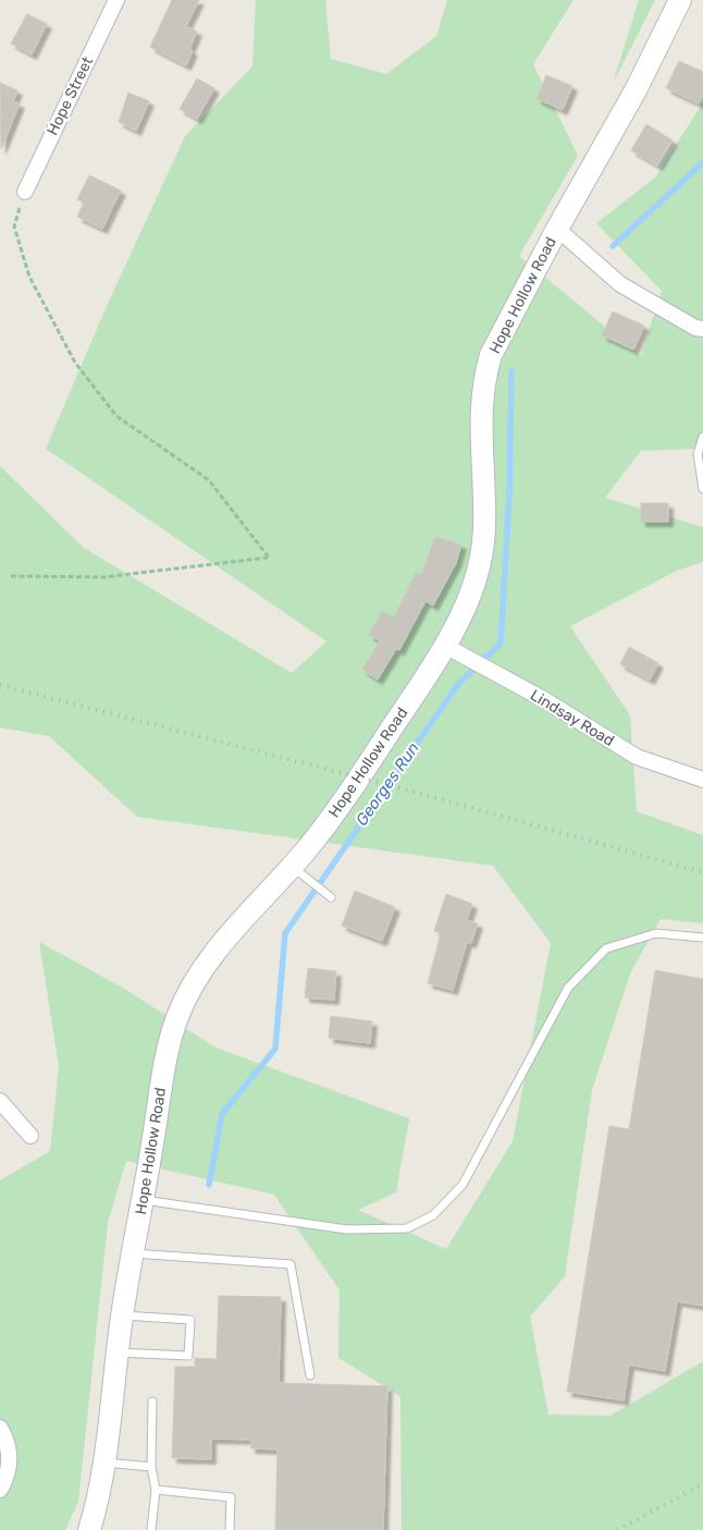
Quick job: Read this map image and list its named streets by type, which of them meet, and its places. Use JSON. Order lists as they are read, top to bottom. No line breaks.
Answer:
{"streets":{"main road":["Hope Hollow Road"],"street":["Hope Street","Lindsay Road"]},"crossings":[["Hope Hollow Road","Lindsay Road"]],"water":["Georges Run"]}
